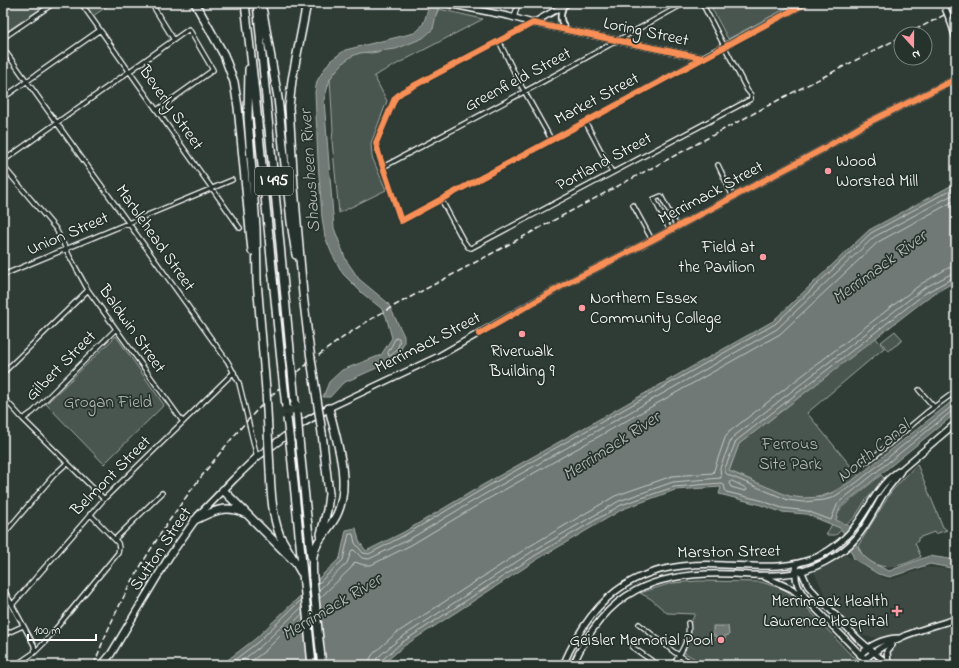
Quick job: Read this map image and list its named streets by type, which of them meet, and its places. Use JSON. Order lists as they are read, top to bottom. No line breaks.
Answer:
{"streets":{"highway":["I 495","Merrimack Street","Sutton Street"],"main road":["Loring Street","Marston Street"],"street":["Greenfield Street","Market Street","Beverly Street","Portland Street","Union Street","Marblehead Street","Baldwin Street","Gilbert Street","Belmont Street"]},"crossings":[["Loring Street","Greenfield Street"],["Loring Street","Market Street"],["Greenfield Street","Market Street"],["Market Street","Portland Street"],["Beverly Street","Union Street"],["Merrimack Street","Sutton Street"],["Union Street","Marblehead Street"],["Union Street","Baldwin Street"],["Marblehead Street","Belmont Street"],["Marblehead Street","Sutton Street"],["Baldwin Street","Gilbert Street"],["Baldwin Street","Belmont Street"]],"water":["Shawsheen River","Merrimack River","North Canal"],"parks":["Grogan Field","Ferrous Site Park"],"places":{"other":["Wood Worsted Mill","Field at the Pavilion","Northern Essex Community College","Riverwalk Building 9","Geisler Memorial Pool"],"health":["Merrimack Health Lawrence Hospital"]},"scale_bar":"100 m","north":"bottom"}
